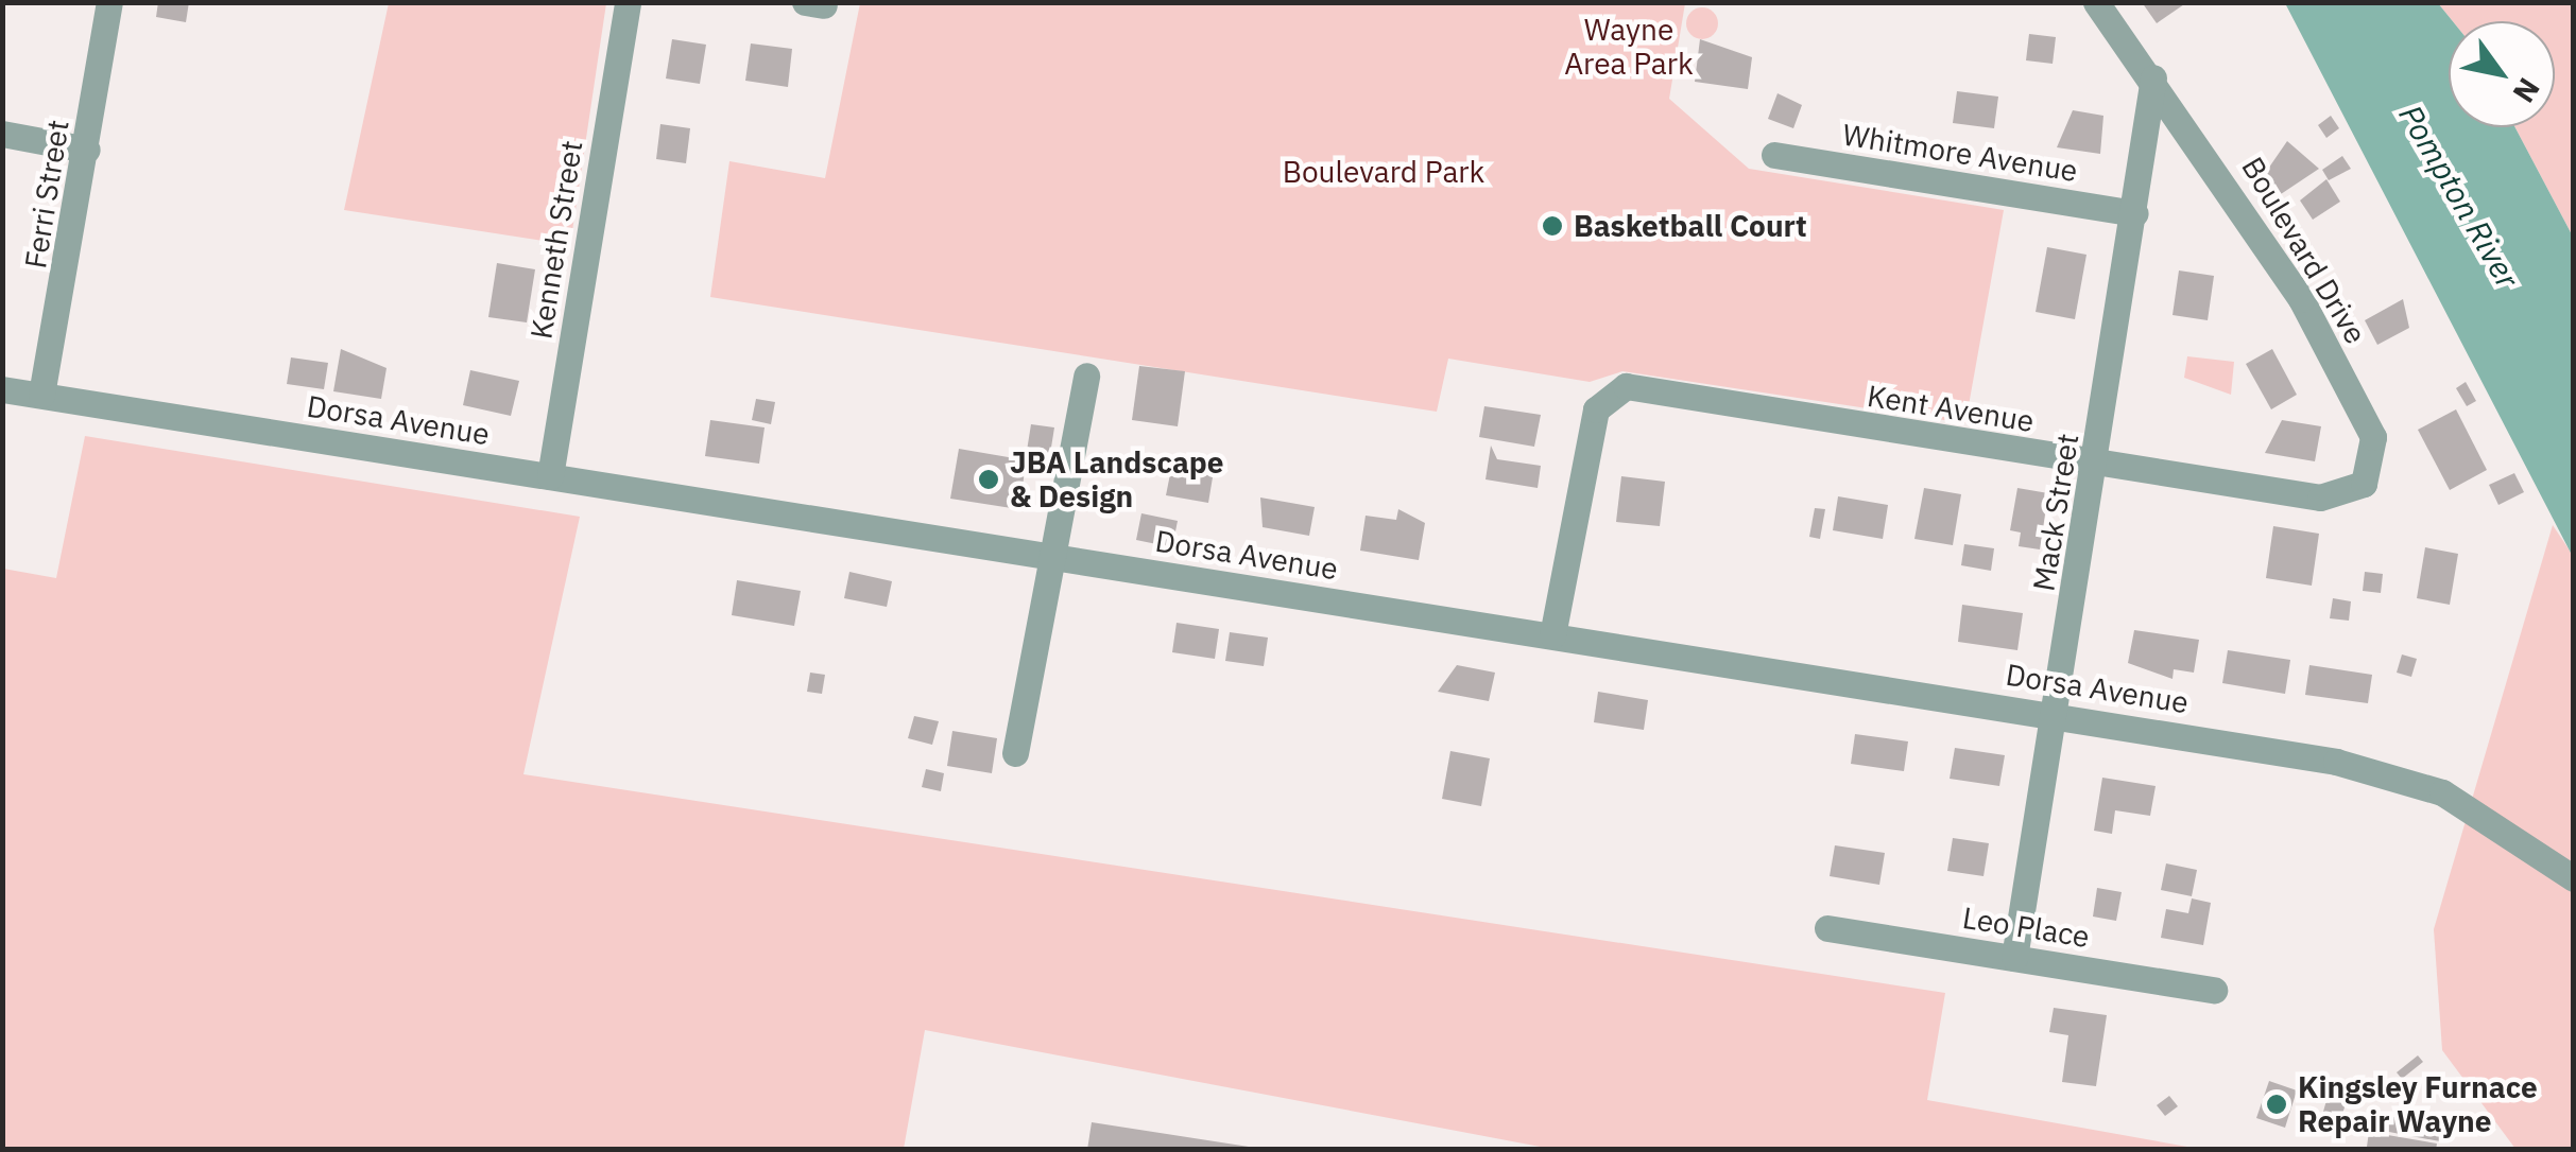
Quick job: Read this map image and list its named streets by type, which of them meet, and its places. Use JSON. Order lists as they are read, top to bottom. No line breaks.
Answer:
{"streets":{"street":["Whitmore Avenue","Ferri Street","Kenneth Street","Boulevard Drive","Kent Avenue","Dorsa Avenue","Mack Street","Leo Place"]},"crossings":[["Whitmore Avenue","Mack Street"],["Ferri Street","Dorsa Avenue"],["Kenneth Street","Dorsa Avenue"],["Boulevard Drive","Kent Avenue"],["Boulevard Drive","Mack Street"],["Kent Avenue","Dorsa Avenue"],["Kent Avenue","Mack Street"],["Dorsa Avenue","Mack Street"],["Mack Street","Leo Place"]],"water":["Pompton River"],"parks":["Wayne Area Park","Boulevard Park"],"places":["Basketball Court","JBA Landscape & Design","Kingsley Furnace Repair Wayne"],"north":"bottom right"}
